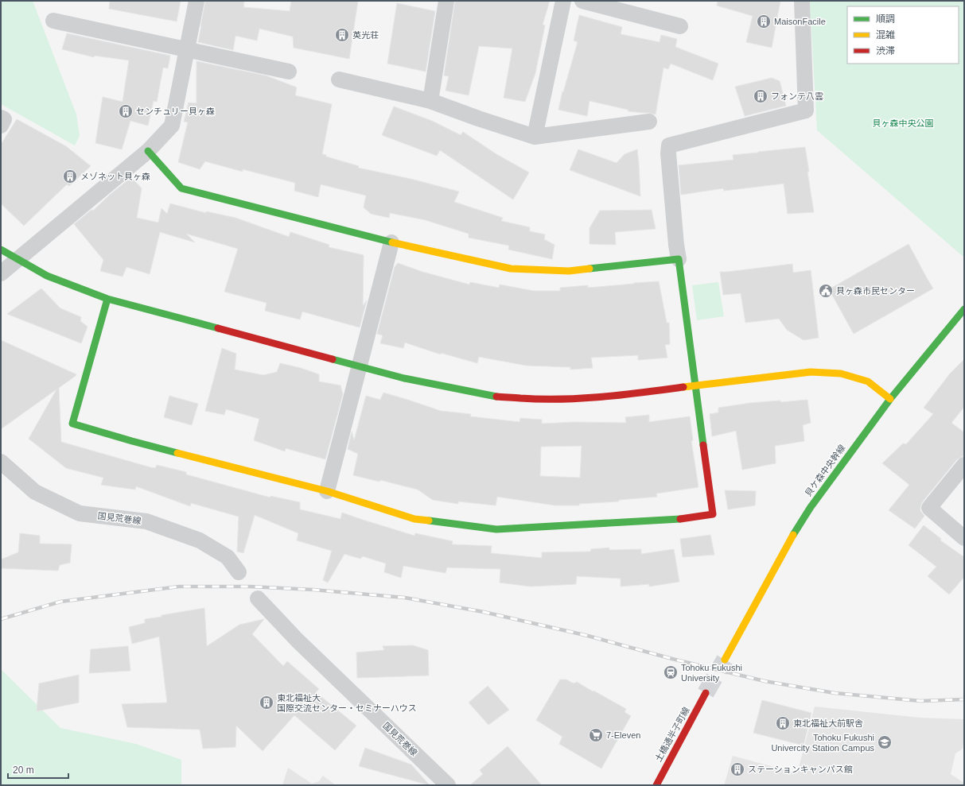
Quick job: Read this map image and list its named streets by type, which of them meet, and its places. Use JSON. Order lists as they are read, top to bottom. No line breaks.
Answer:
{"streets":{"street":["貝ケ森中央幹線","国見荒巻線","土橋通半子町線"]},"parks":["貝ヶ森中央公園"],"places":{"building":["MaisonFacile","英光荘","フォンテ八雲","センチュリー貝ヶ森","メゾネット貝ヶ森","東北福祉大 国際交流センター・セミナーハウス","東北福祉大前駅舎","ステーションキャンパス館"],"public building":["貝ヶ森市民センター"],"station":["Tohoku Fukushi University"],"supermarket":["7-Eleven"],"school or university":["Tohoku Fukushi Univercity Station Campus"]},"legend":["順調","混雑","渋滞"],"scale_bar":"20 m"}
